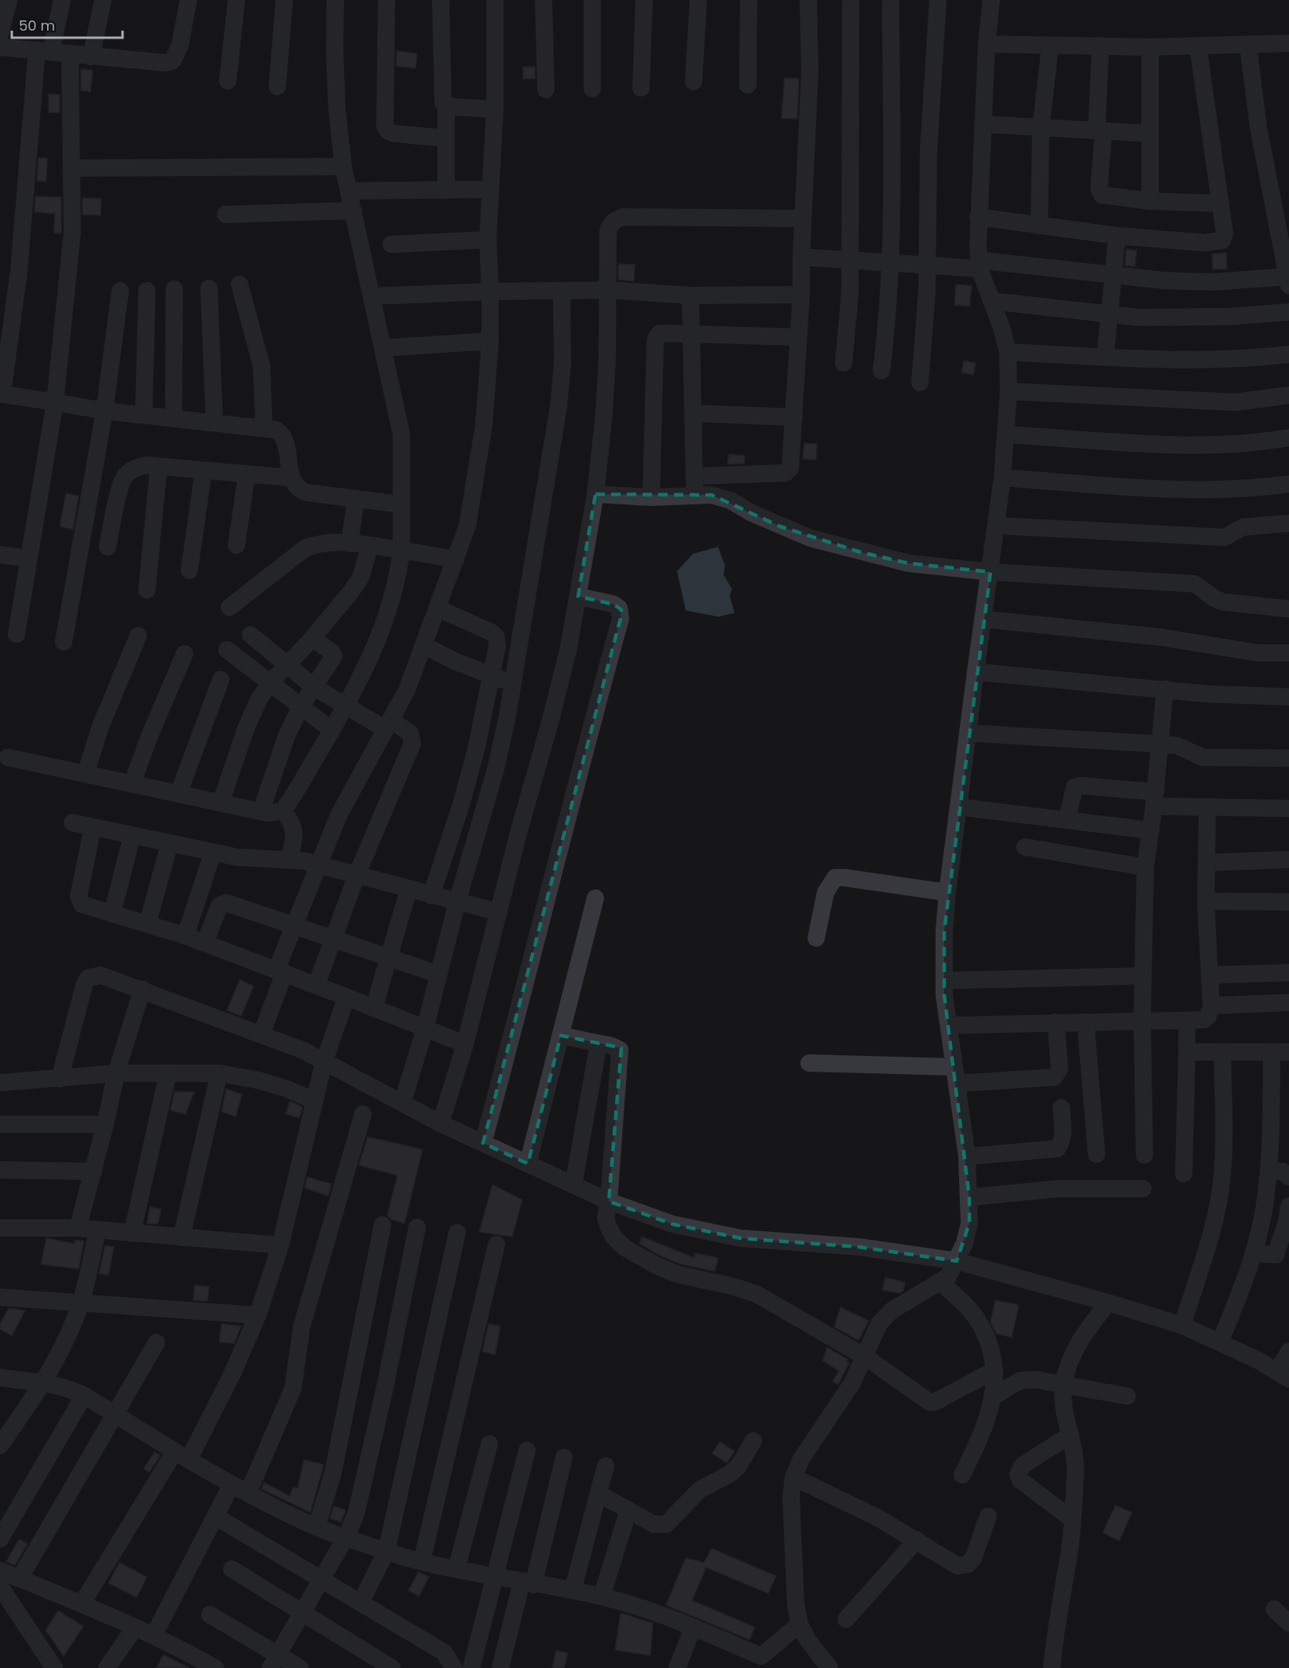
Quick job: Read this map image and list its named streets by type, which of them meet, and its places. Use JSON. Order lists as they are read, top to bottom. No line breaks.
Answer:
{"scale_bar":"50 m"}
